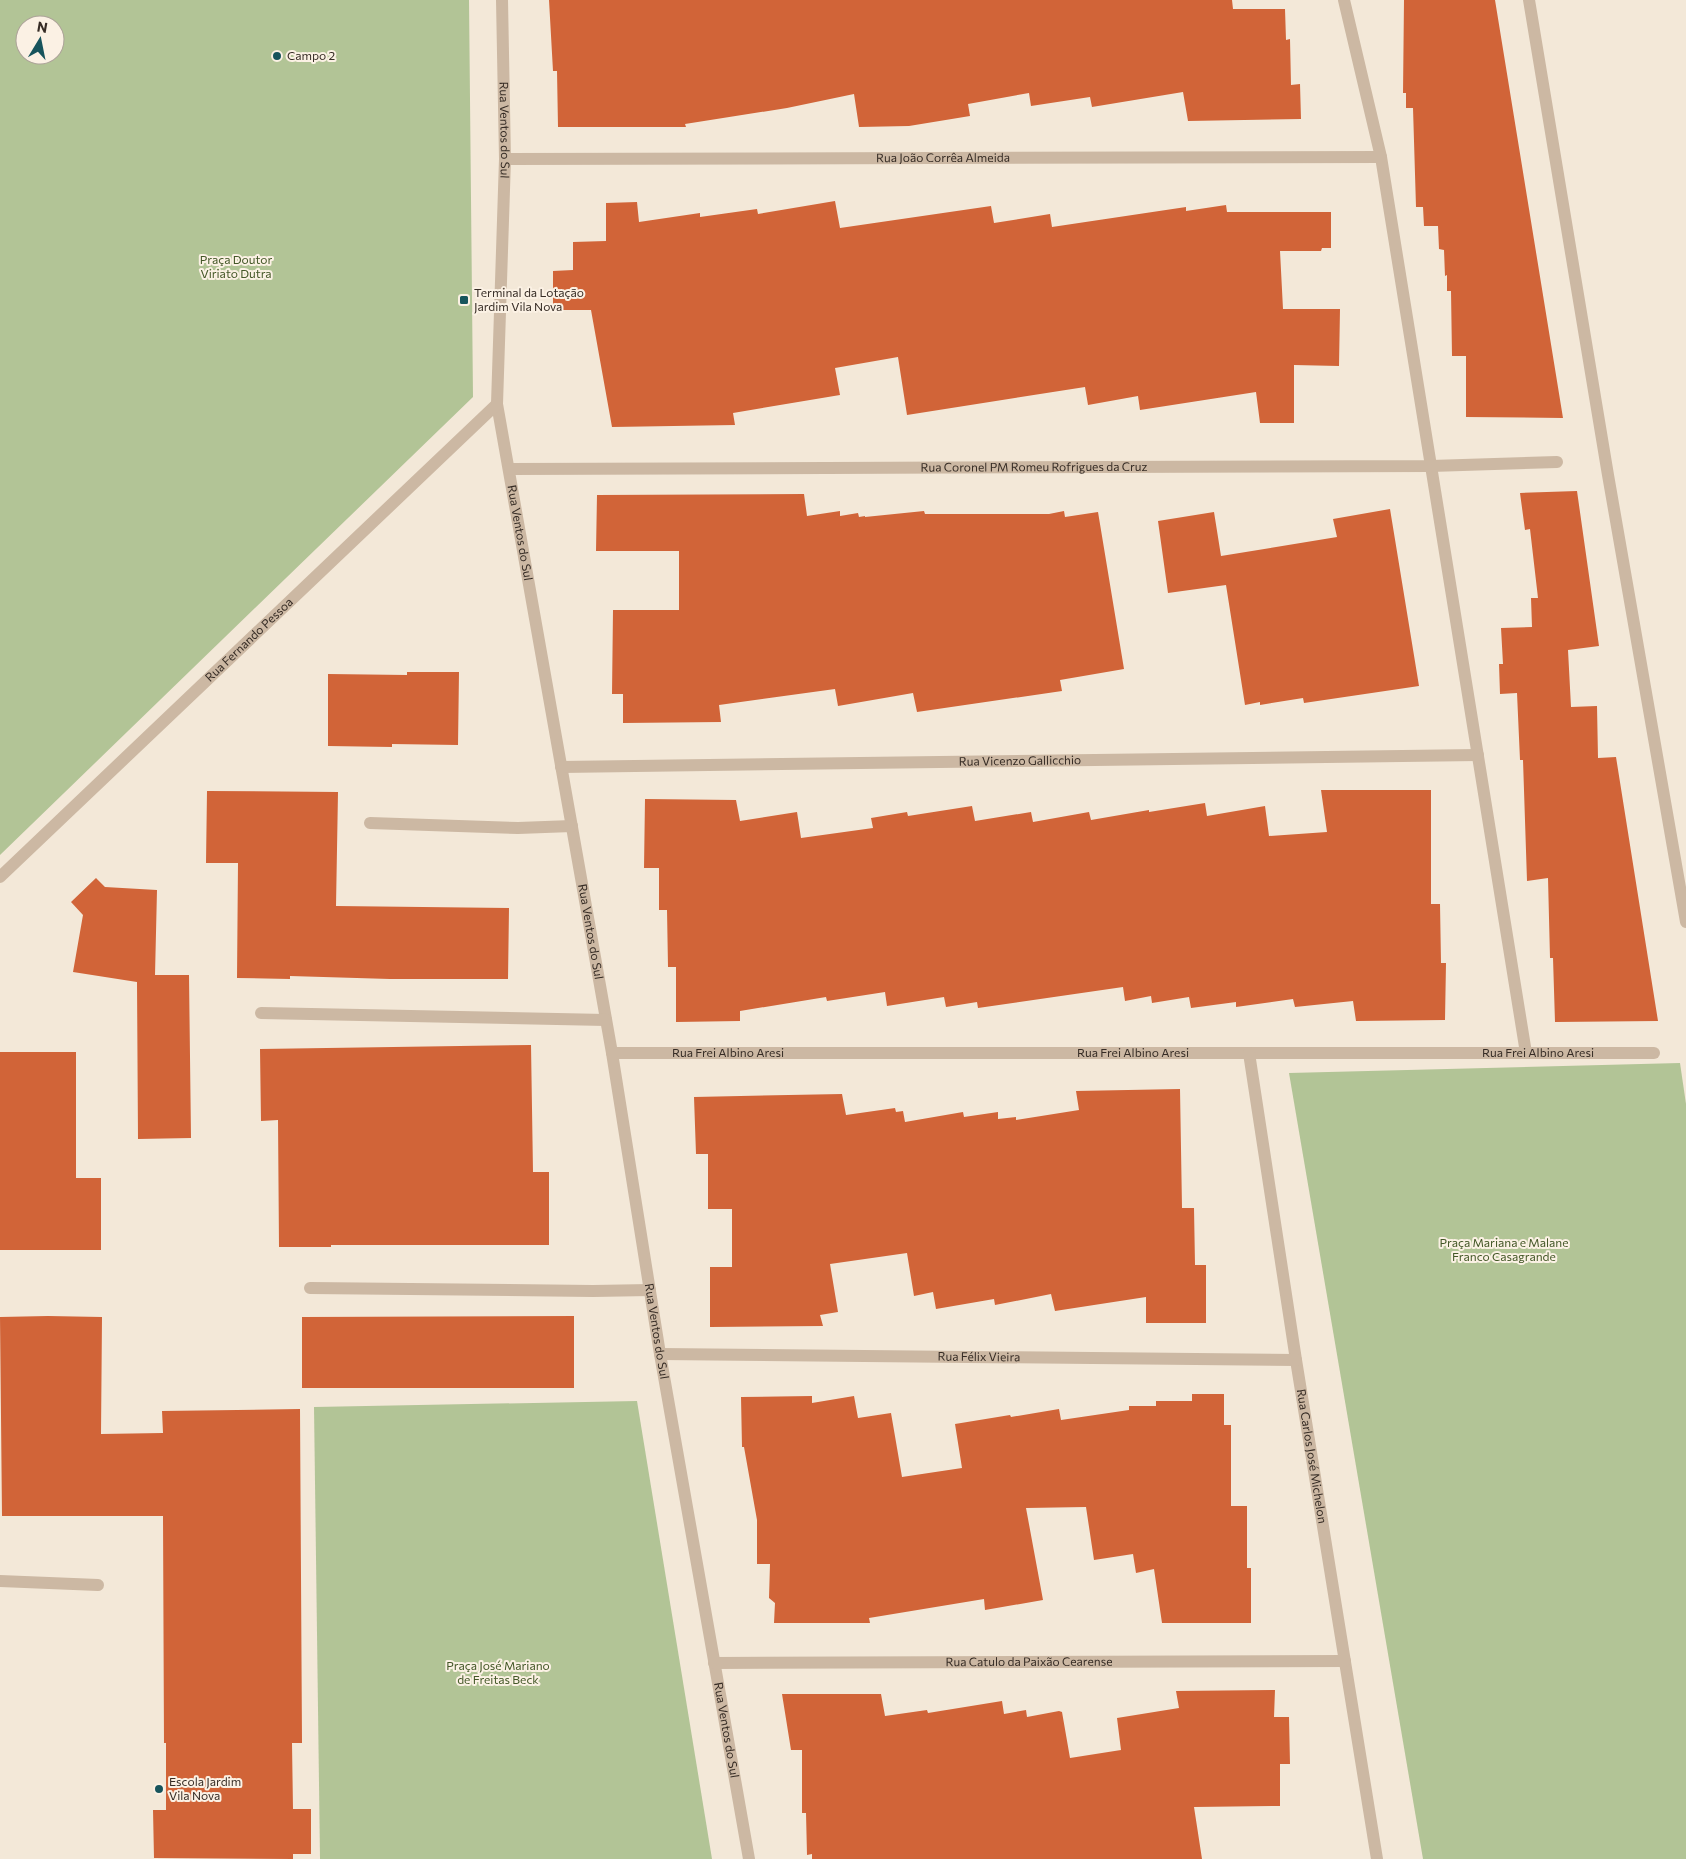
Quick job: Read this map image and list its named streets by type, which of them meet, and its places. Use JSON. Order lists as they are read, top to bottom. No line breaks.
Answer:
{"streets":{"street":["Rua Ventos do Sul","Rua João Corrêa Almeida","Rua Coronel PM Romeu Rofrigues da Cruz","Rua Fernando Pessoa","Rua Vicenzo Gallicchio","Rua Frei Albino Aresi","Rua Félix Vieira","Rua Carlos José Michelon","Rua Catulo da Paixão Cearense"]},"crossings":[["Rua Ventos do Sul","Rua João Corrêa Almeida"],["Rua Ventos do Sul","Rua Coronel PM Romeu Rofrigues da Cruz"],["Rua Ventos do Sul","Rua Fernando Pessoa"],["Rua Ventos do Sul","Rua Vicenzo Gallicchio"],["Rua Ventos do Sul","Rua Frei Albino Aresi"],["Rua Ventos do Sul","Rua Félix Vieira"],["Rua Ventos do Sul","Rua Catulo da Paixão Cearense"],["Rua Frei Albino Aresi","Rua Carlos José Michelon"],["Rua Félix Vieira","Rua Carlos José Michelon"],["Rua Carlos José Michelon","Rua Catulo da Paixão Cearense"]],"parks":["Praça Doutor Viriato Dutra","Praça Mariana e Malane Franco Casagrande","Praça José Mariano de Freitas Beck"],"places":{"other":["Campo 2","Escola Jardim Vila Nova"],"transit":["Terminal da Lotação Jardim Vila Nova"]},"north":"top"}
